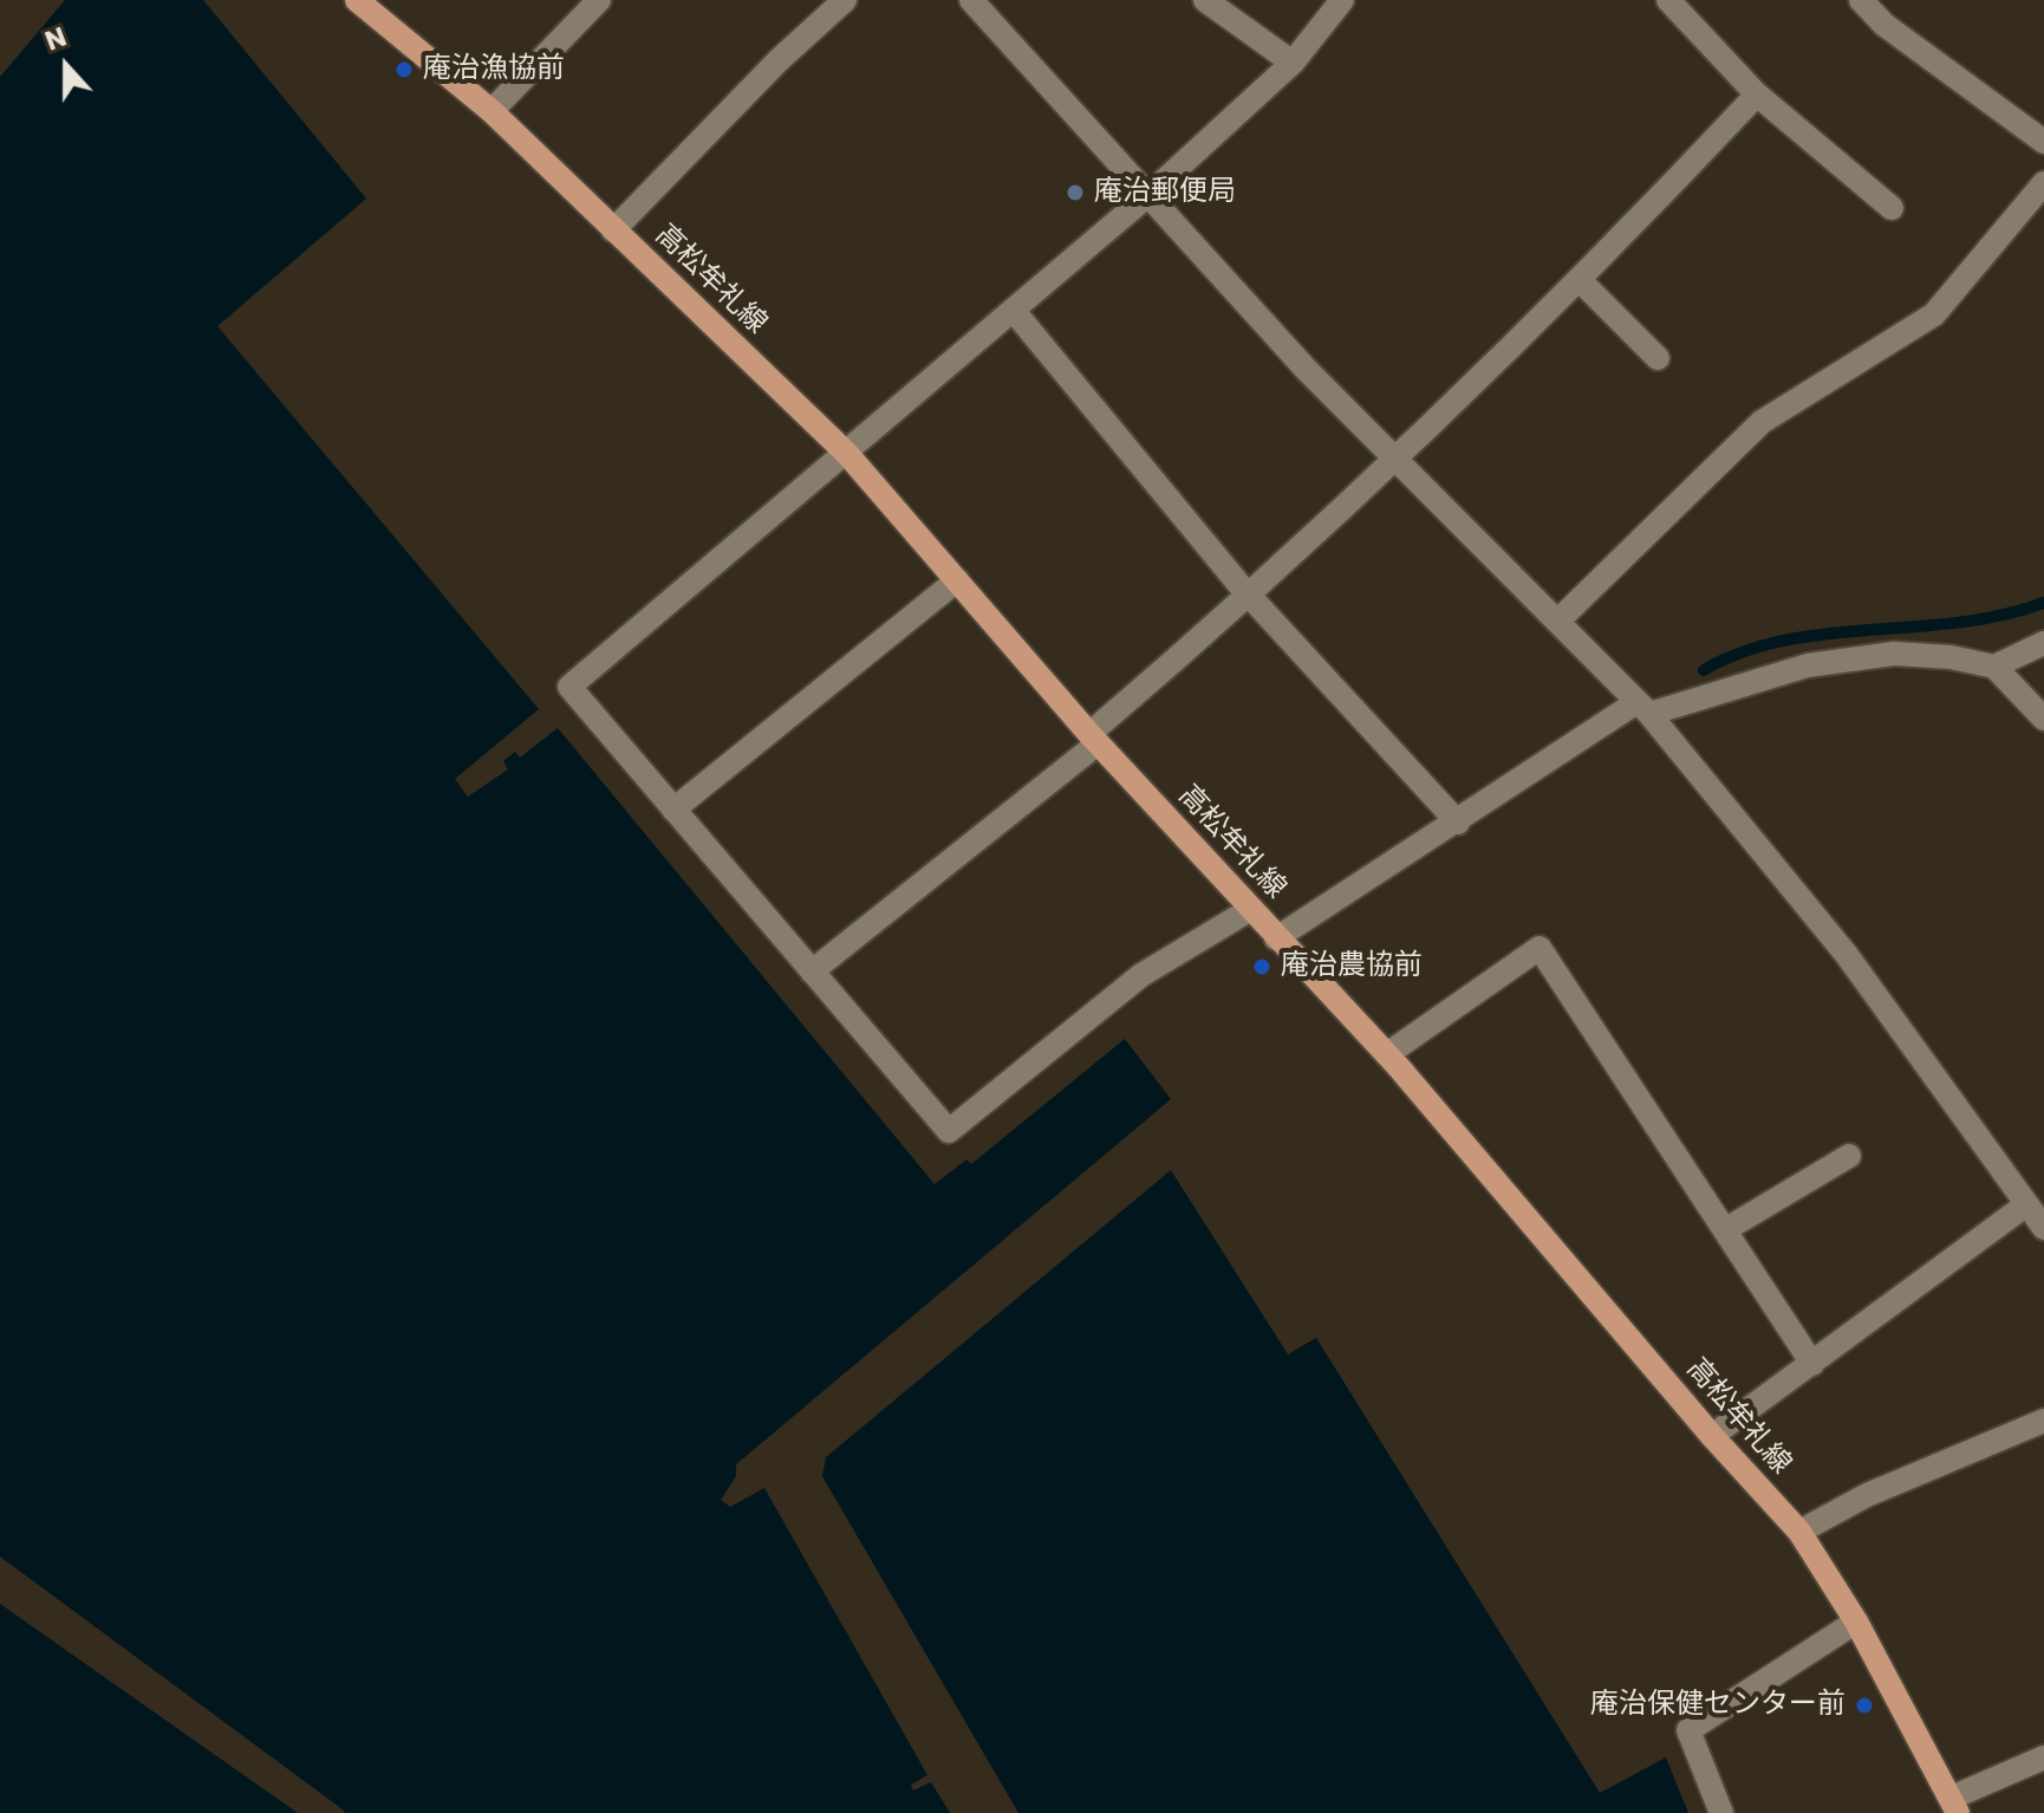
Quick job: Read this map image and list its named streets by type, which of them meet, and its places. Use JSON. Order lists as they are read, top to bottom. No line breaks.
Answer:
{"streets":{"main road":["高松牟礼線"]},"places":["庵治漁協前","庵治郵便局","庵治農協前","庵治保健センター前"],"north":"top"}
